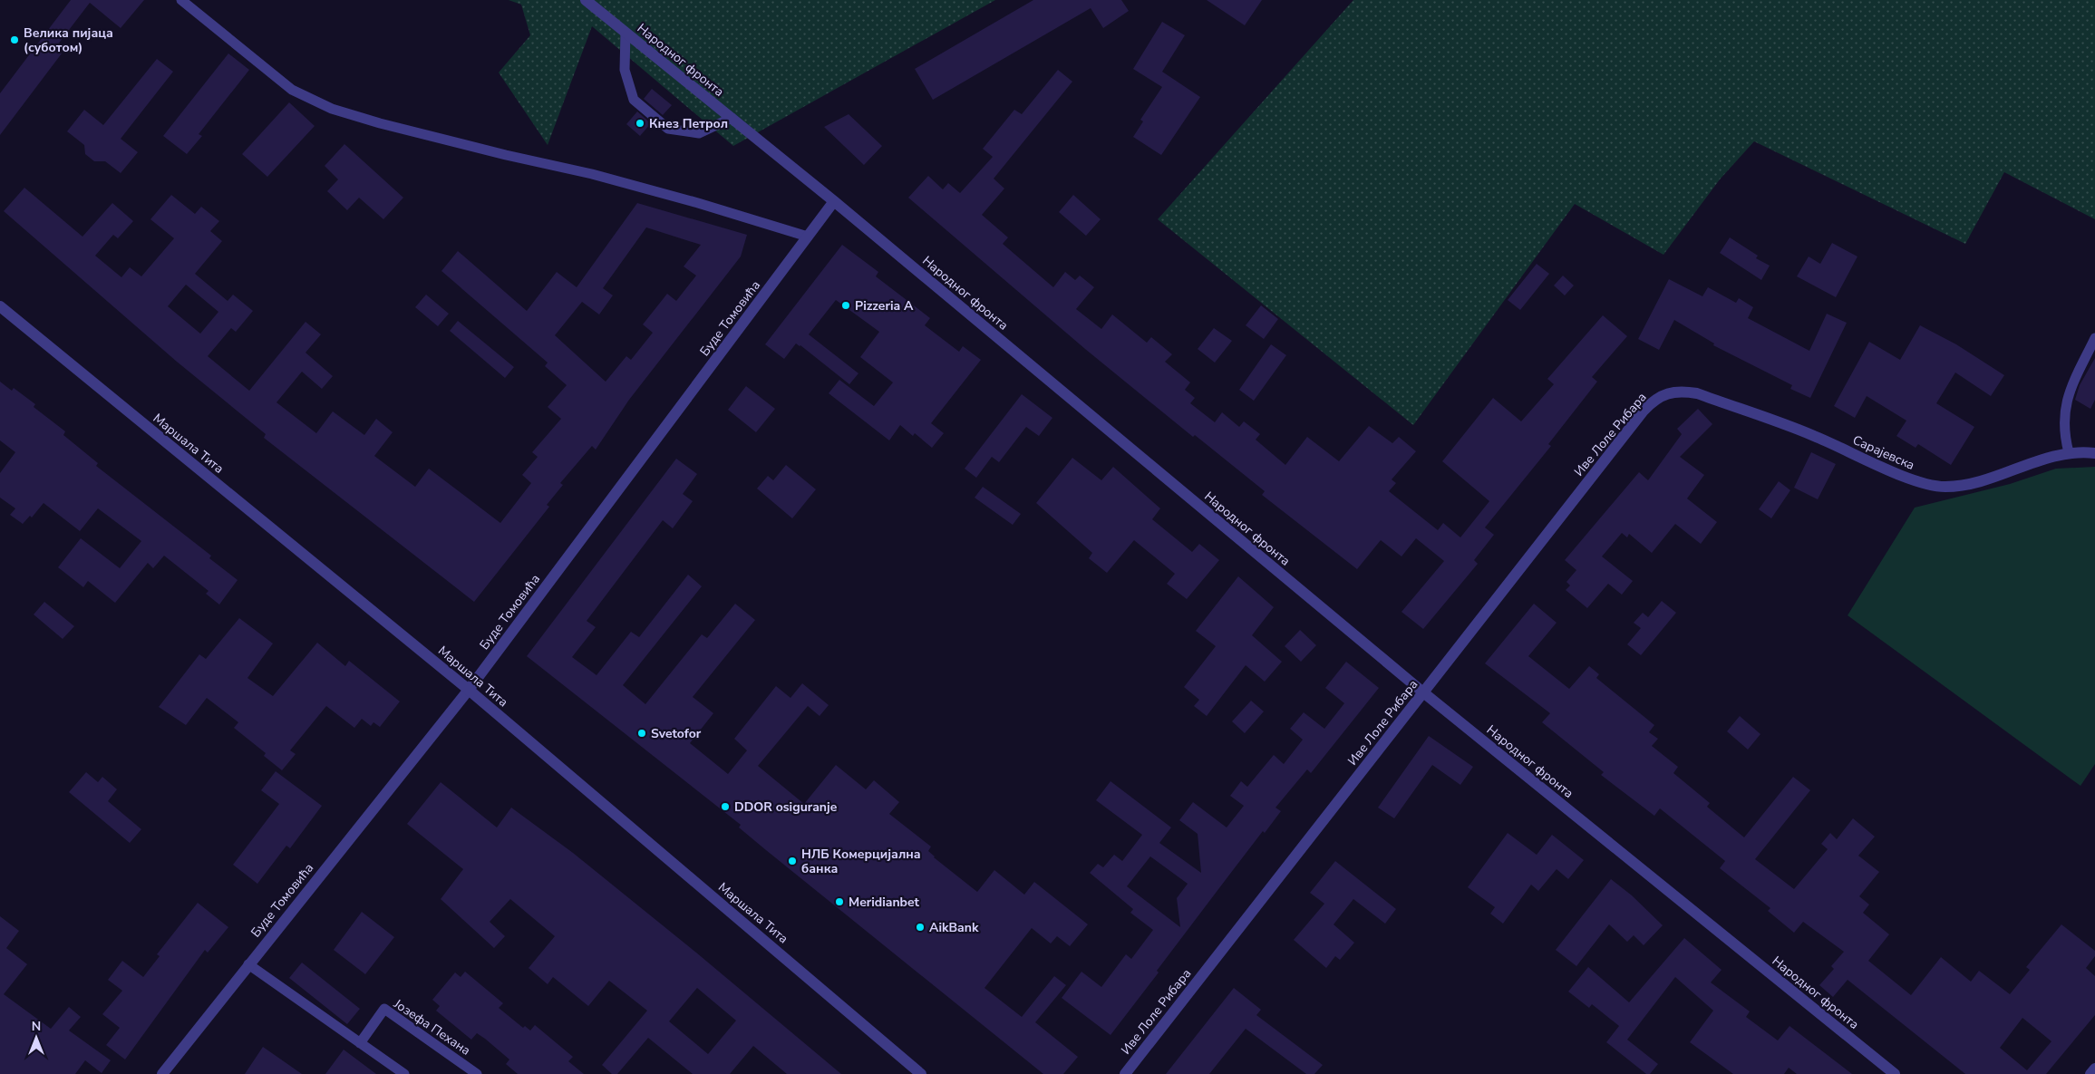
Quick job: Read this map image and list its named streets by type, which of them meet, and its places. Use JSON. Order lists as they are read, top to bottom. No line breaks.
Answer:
{"streets":{"street":["Народног фронта","Буде Томовића","Иве Лоле Рибара","Маршала Тита","Сарајевска"],"lane":["Јозефа Пехана"]},"crossings":[["Народног фронта","Буде Томовића"],["Народног фронта","Иве Лоле Рибара"],["Буде Томовића","Маршала Тита"],["Иве Лоле Рибара","Сарајевска"]],"places":["Велика пијаца (суботом)","Кнез Петрол","Pizzeria A","Svetofor","DDOR osiguranje","НЛБ Комерцијална банка","Meridianbet","AikBank"],"north":"top"}
